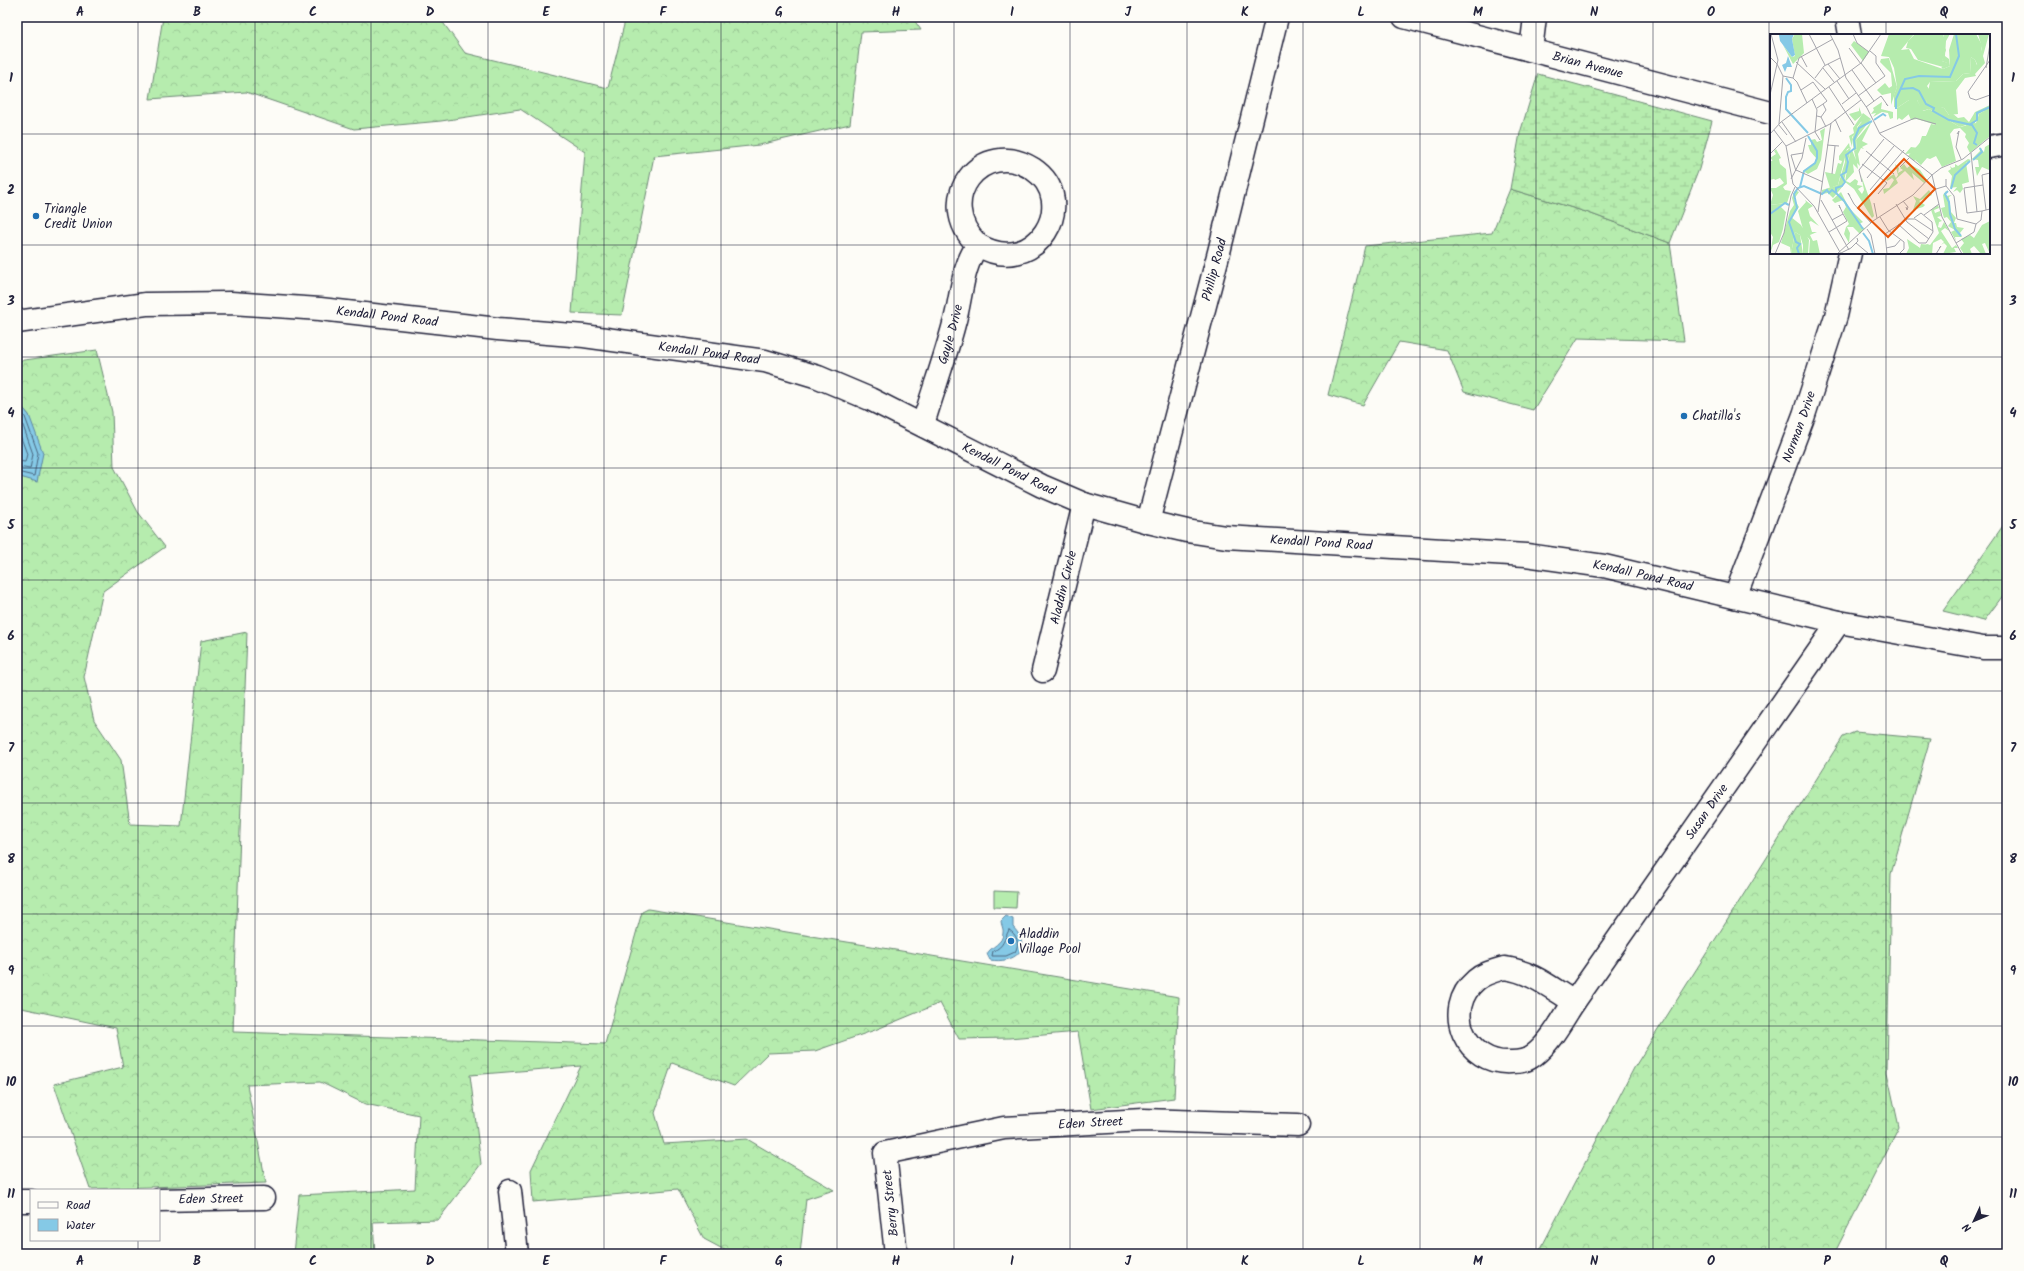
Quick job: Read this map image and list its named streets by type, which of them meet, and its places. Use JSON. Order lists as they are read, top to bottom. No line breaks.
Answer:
{"streets":{"street":["Brian Avenue","Phillip Road","Kendall Pond Road","Gayle Drive","Norman Drive","Aladdin Circle","Susan Drive","Eden Street","Berry Street"]},"crossings":[["Phillip Road","Kendall Pond Road"],["Kendall Pond Road","Gayle Drive"],["Kendall Pond Road","Norman Drive"],["Kendall Pond Road","Aladdin Circle"],["Kendall Pond Road","Susan Drive"],["Eden Street","Berry Street"]],"places":["Triangle Credit Union","Chatilla's","Aladdin Village Pool"],"legend":["Road","Water"],"north":"bottom left","grid":{"columns":["A","B","C","D","E","F","G","H","I","J","K","L","M","N","O","P","Q"],"rows":["1","2","3","4","5","6","7","8","9","10","11"]}}
